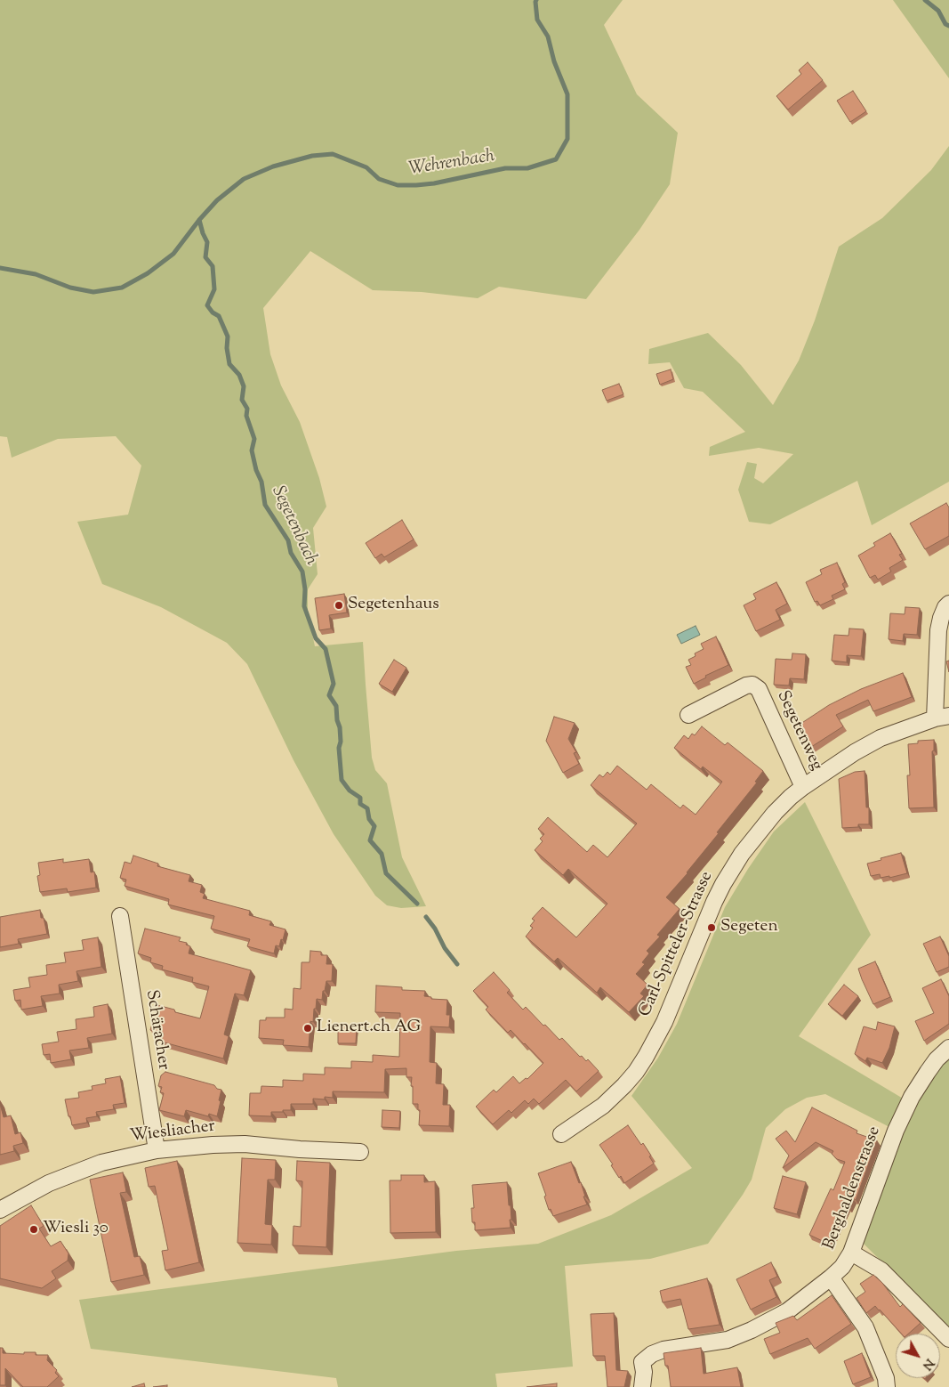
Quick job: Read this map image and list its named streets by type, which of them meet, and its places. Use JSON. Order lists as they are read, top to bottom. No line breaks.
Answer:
{"streets":{"street":["Segetenweg","Carl-Spitteler-Strasse","Schäracher","Wiesliacher","Berghaldenstrasse"]},"crossings":[["Segetenweg","Carl-Spitteler-Strasse"],["Schäracher","Wiesliacher"]],"water":["Wehrenbach","Segetenbach"],"places":["Segetenhaus","Segeten","Lienert.ch AG","Wiesli 30"],"north":"bottom right"}
